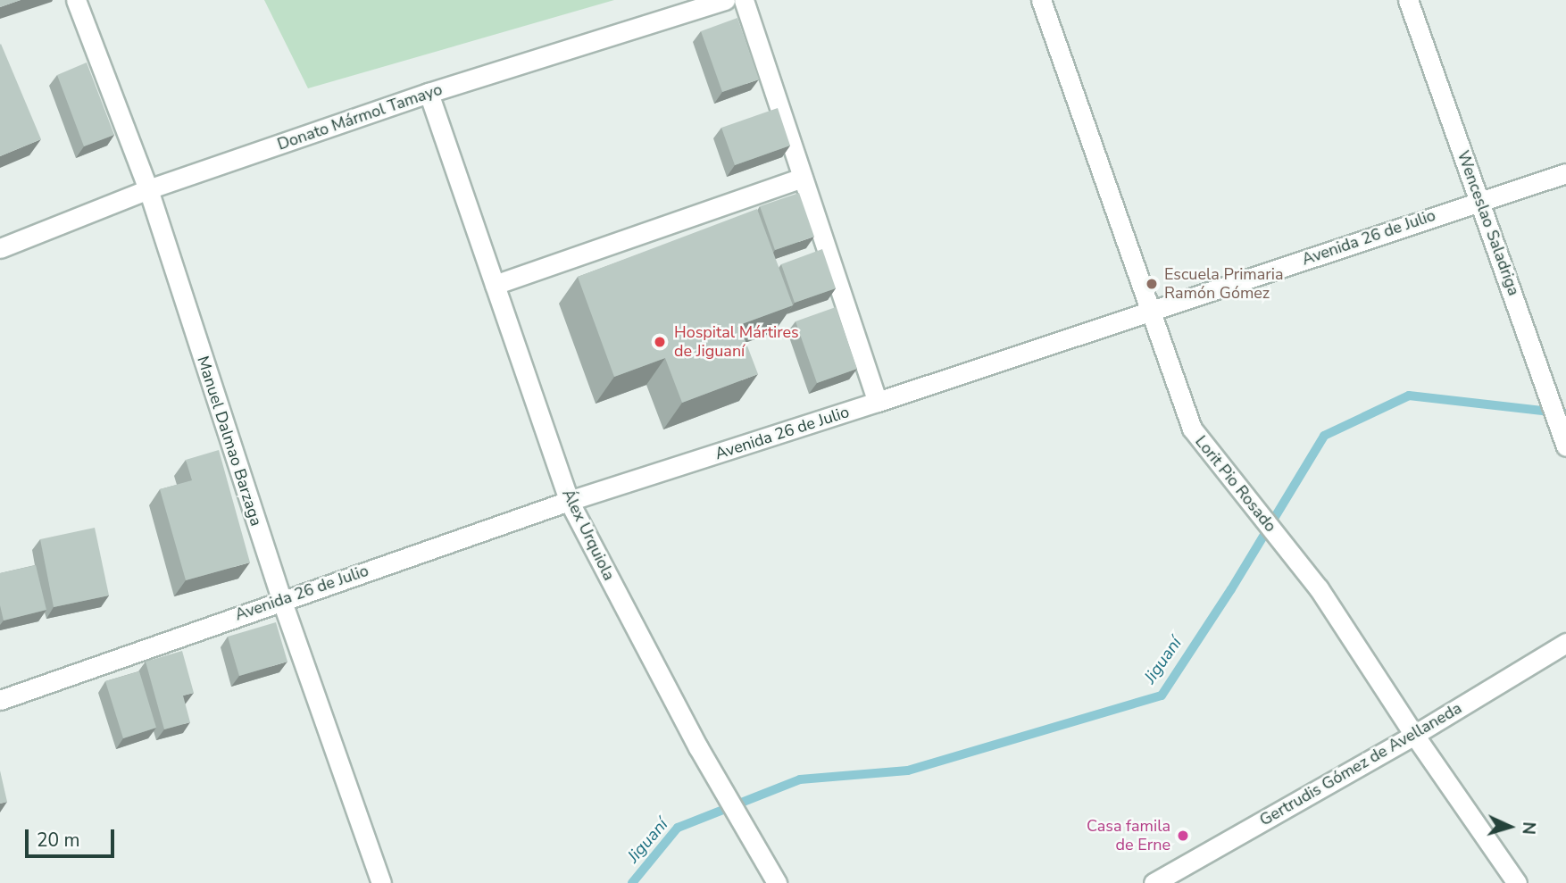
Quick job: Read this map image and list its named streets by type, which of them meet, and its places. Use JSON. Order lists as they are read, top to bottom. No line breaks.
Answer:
{"streets":{"street":["Donato Mármol Tamayo","Wenceslao Saladriga","Avenida 26 de Julio","Manuel Dalmao Barzaga","Lorit Pio Rosado","Álex Urquiola","Gertrudis Gómez de Avellaneda"]},"crossings":[["Donato Mármol Tamayo","Manuel Dalmao Barzaga"],["Donato Mármol Tamayo","Álex Urquiola"],["Wenceslao Saladriga","Avenida 26 de Julio"],["Avenida 26 de Julio","Manuel Dalmao Barzaga"],["Avenida 26 de Julio","Lorit Pio Rosado"],["Avenida 26 de Julio","Álex Urquiola"],["Lorit Pio Rosado","Gertrudis Gómez de Avellaneda"]],"water":["Jiguaní"],"places":["Escuela Primaria Ramón Gómez","Hospital Mártires de Jiguaní","Casa famila de Erne"],"scale_bar":"20 m","north":"right"}
